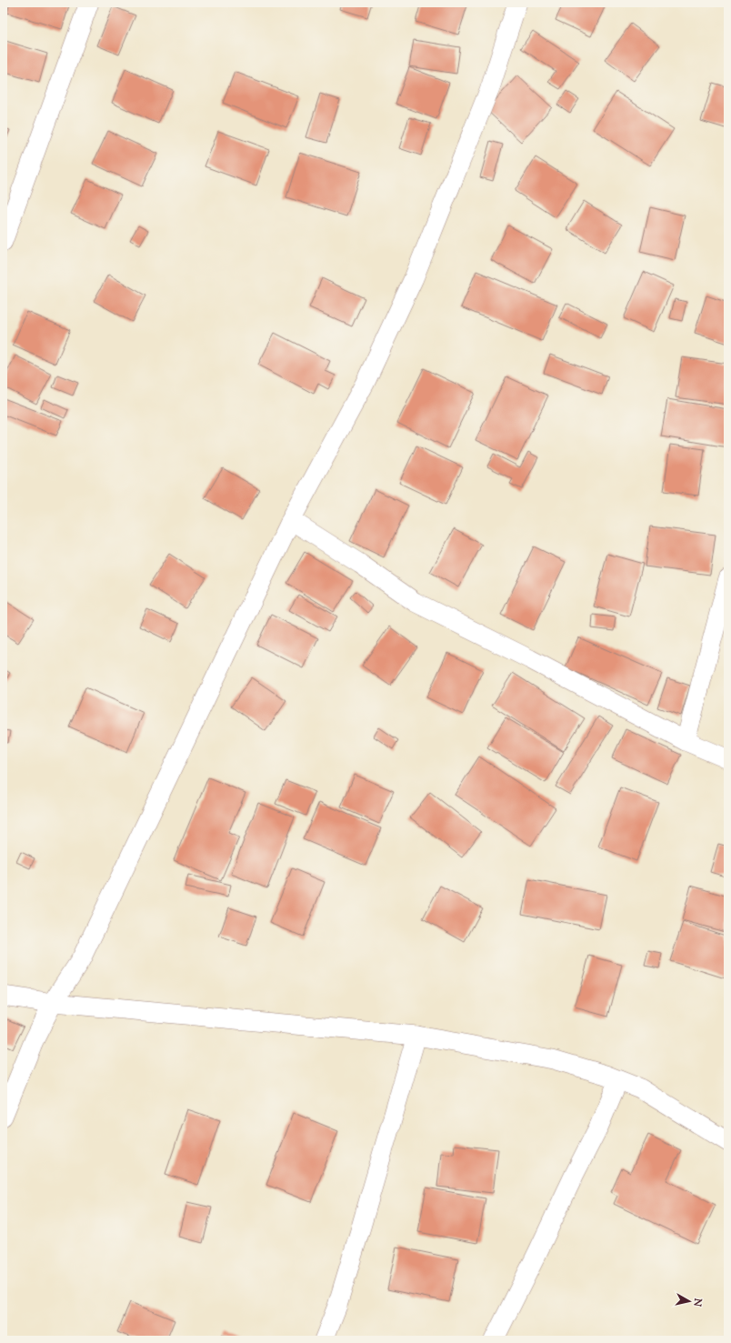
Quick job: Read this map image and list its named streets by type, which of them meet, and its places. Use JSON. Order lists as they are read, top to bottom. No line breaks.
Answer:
{"north":"right"}
